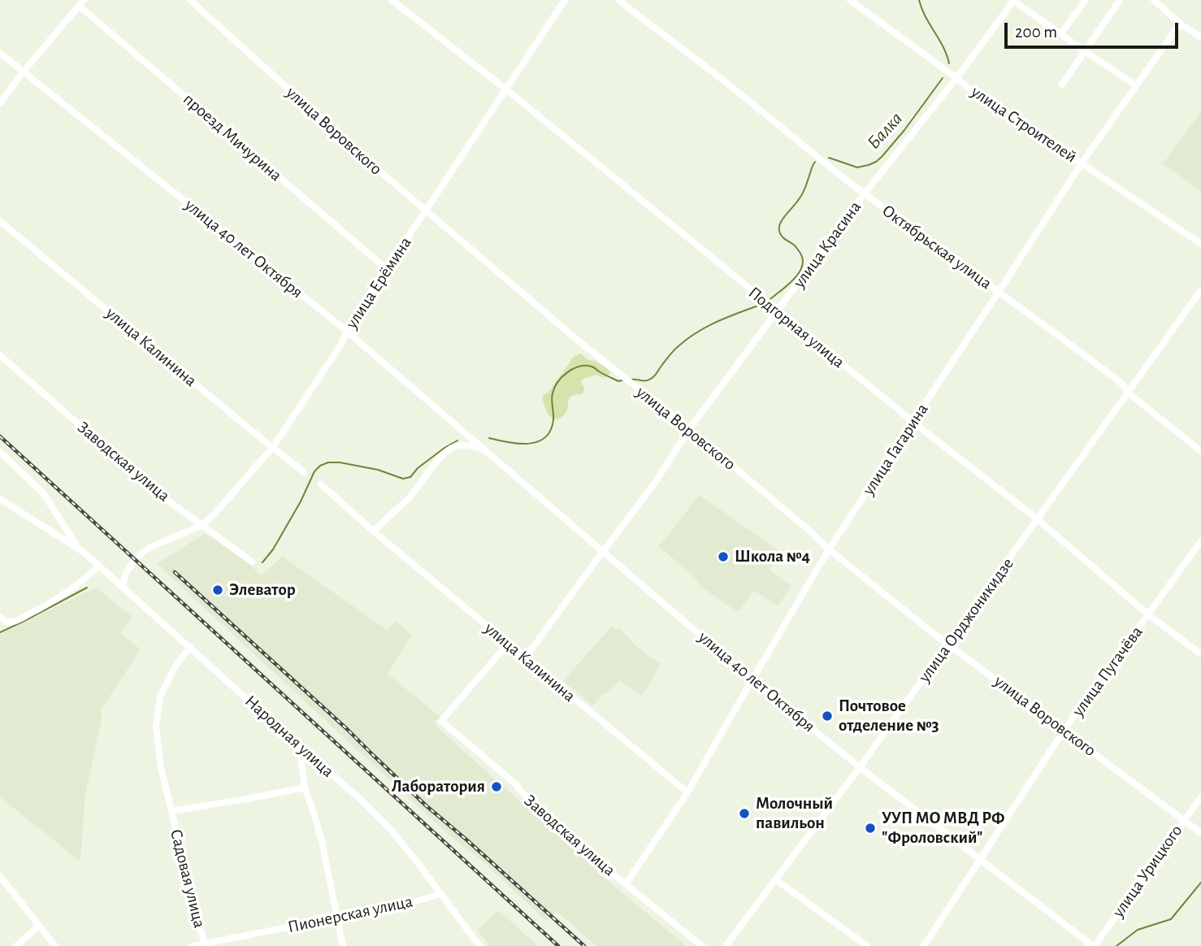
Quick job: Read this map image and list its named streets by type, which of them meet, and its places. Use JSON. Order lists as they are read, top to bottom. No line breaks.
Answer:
{"streets":{"street":["улица Строителей","улица Воровского","проезд Мичурина","улица Красина","Октябрьская улица","улица 40 лет Октября","улица Ерёмина","Подгорная улица","улица Калинина","улица Гагарина","Заводская улица","улица Орджоникидзе","улица Пугачёва","Народная улица","улица Урицкого","Садовая улица","Пионерская улица"]},"crossings":[["улица Строителей","улица Красина"],["улица Строителей","улица Гагарина"],["улица Воровского","улица Красина"],["улица Воровского","улица Ерёмина"],["улица Воровского","улица Гагарина"],["улица Воровского","улица Орджоникидзе"],["улица Воровского","улица Пугачёва"],["улица Воровского","улица Урицкого"],["проезд Мичурина","улица Ерёмина"],["улица Красина","Октябрьская улица"],["улица Красина","улица 40 лет Октября"],["улица Красина","Подгорная улица"],["улица Красина","улица Калинина"],["Октябрьская улица","улица Гагарина"],["Октябрьская улица","улица Орджоникидзе"],["улица 40 лет Октября","улица Ерёмина"],["улица 40 лет Октября","улица Гагарина"],["улица 40 лет Октября","улица Орджоникидзе"],["улица 40 лет Октября","улица Пугачёва"],["улица 40 лет Октября","улица Урицкого"],["улица Ерёмина","Подгорная улица"],["улица Ерёмина","улица Калинина"],["улица Ерёмина","Заводская улица"],["Подгорная улица","улица Гагарина"],["Подгорная улица","улица Орджоникидзе"],["Подгорная улица","улица Пугачёва"],["улица Калинина","улица Гагарина"],["улица Калинина","Заводская улица"],["улица Гагарина","Заводская улица"],["Народная улица","Садовая улица"],["Народная улица","Пионерская улица"],["Садовая улица","Пионерская улица"]],"water":["Балка"],"places":["Школа №4","Элеватор","Почтовое отделение №3","Лаборатория","Молочный павильон","УУП МО МВД РФ \"Фроловский\""],"scale_bar":"200 m"}
